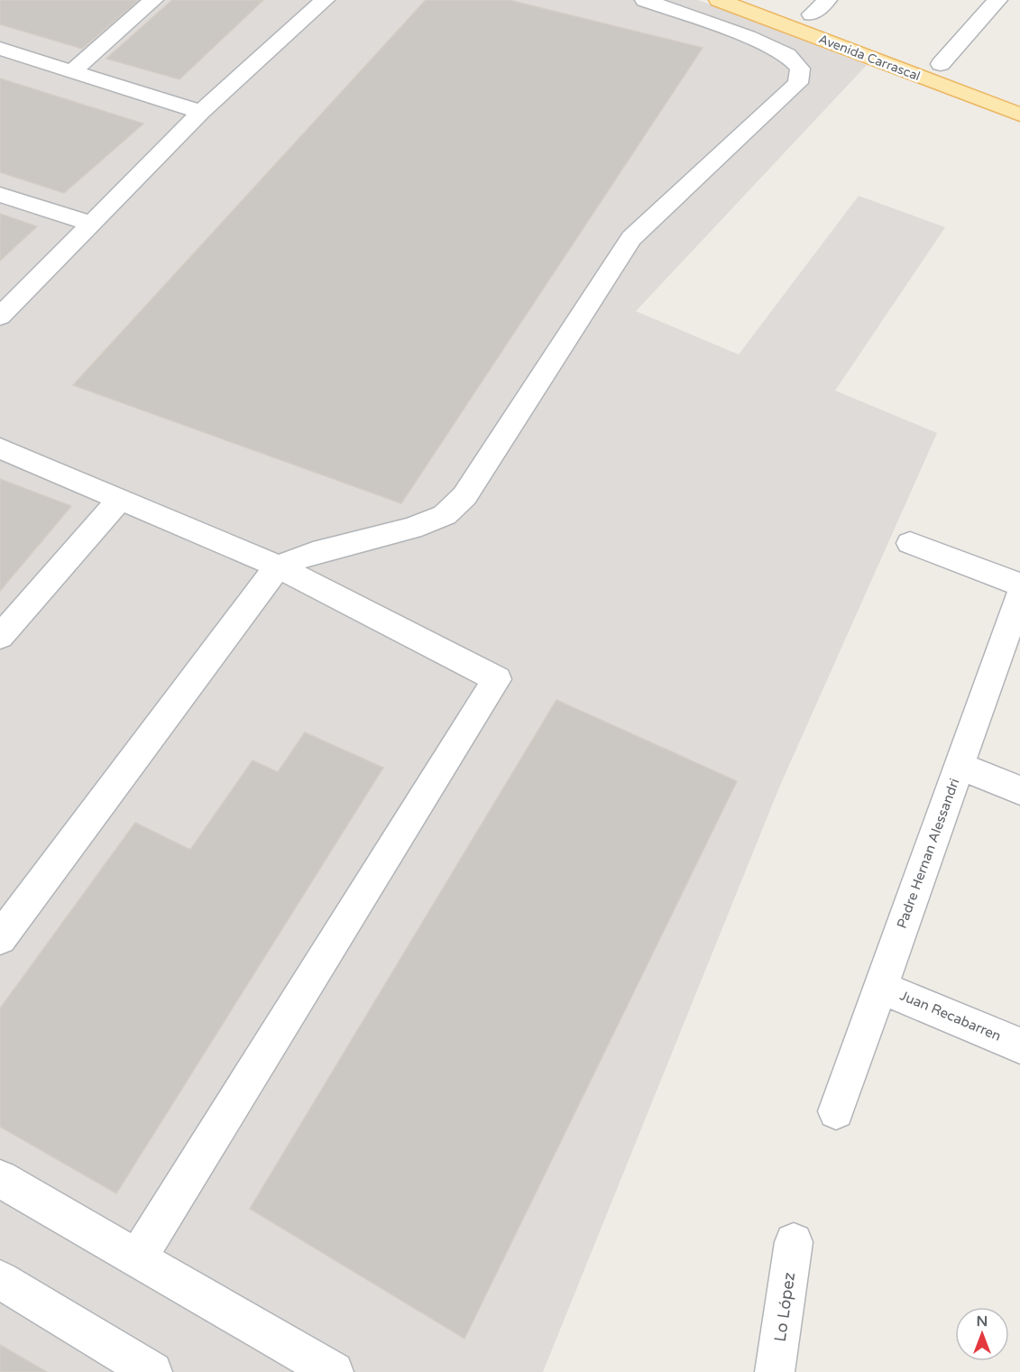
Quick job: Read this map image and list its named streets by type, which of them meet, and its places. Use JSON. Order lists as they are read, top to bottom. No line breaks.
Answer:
{"streets":{"main road":["Avenida Carrascal"],"street":["Padre Hernan Alessandri","Juan Recabarren","Lo López"]},"crossings":[["Padre Hernan Alessandri","Juan Recabarren"]],"north":"top"}
